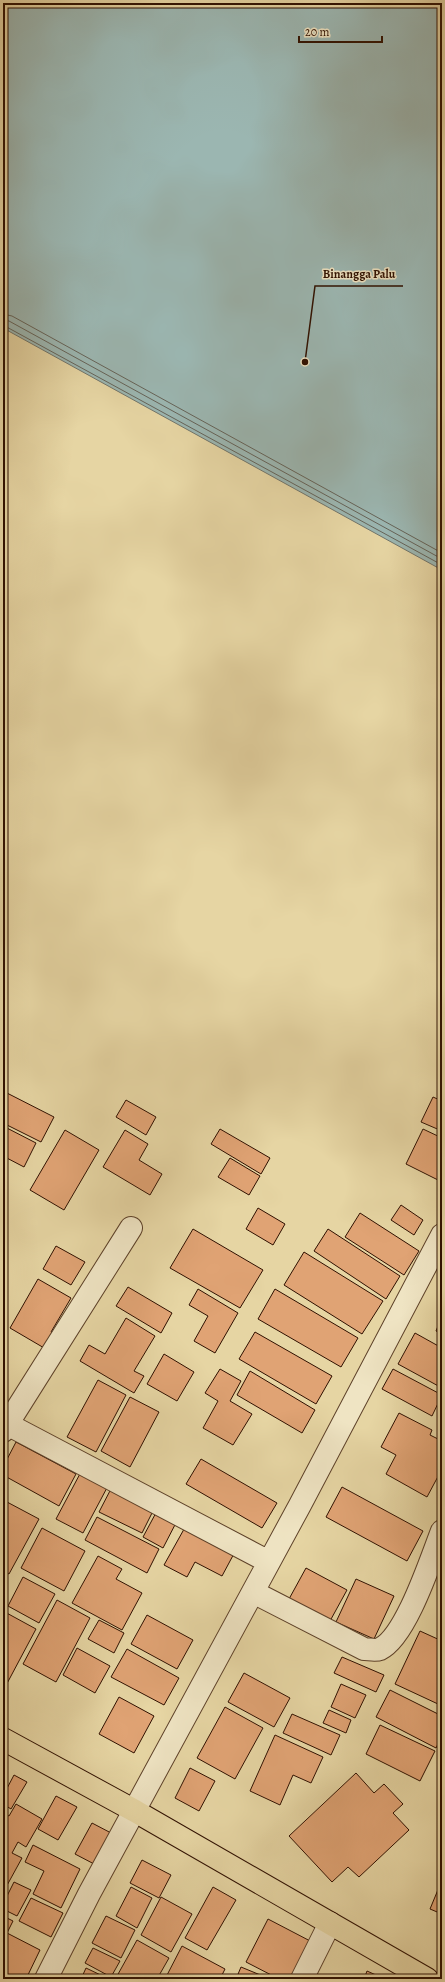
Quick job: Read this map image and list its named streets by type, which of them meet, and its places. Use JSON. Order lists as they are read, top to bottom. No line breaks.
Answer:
{"places":["Binangga Palu"],"scale_bar":"20 m"}
